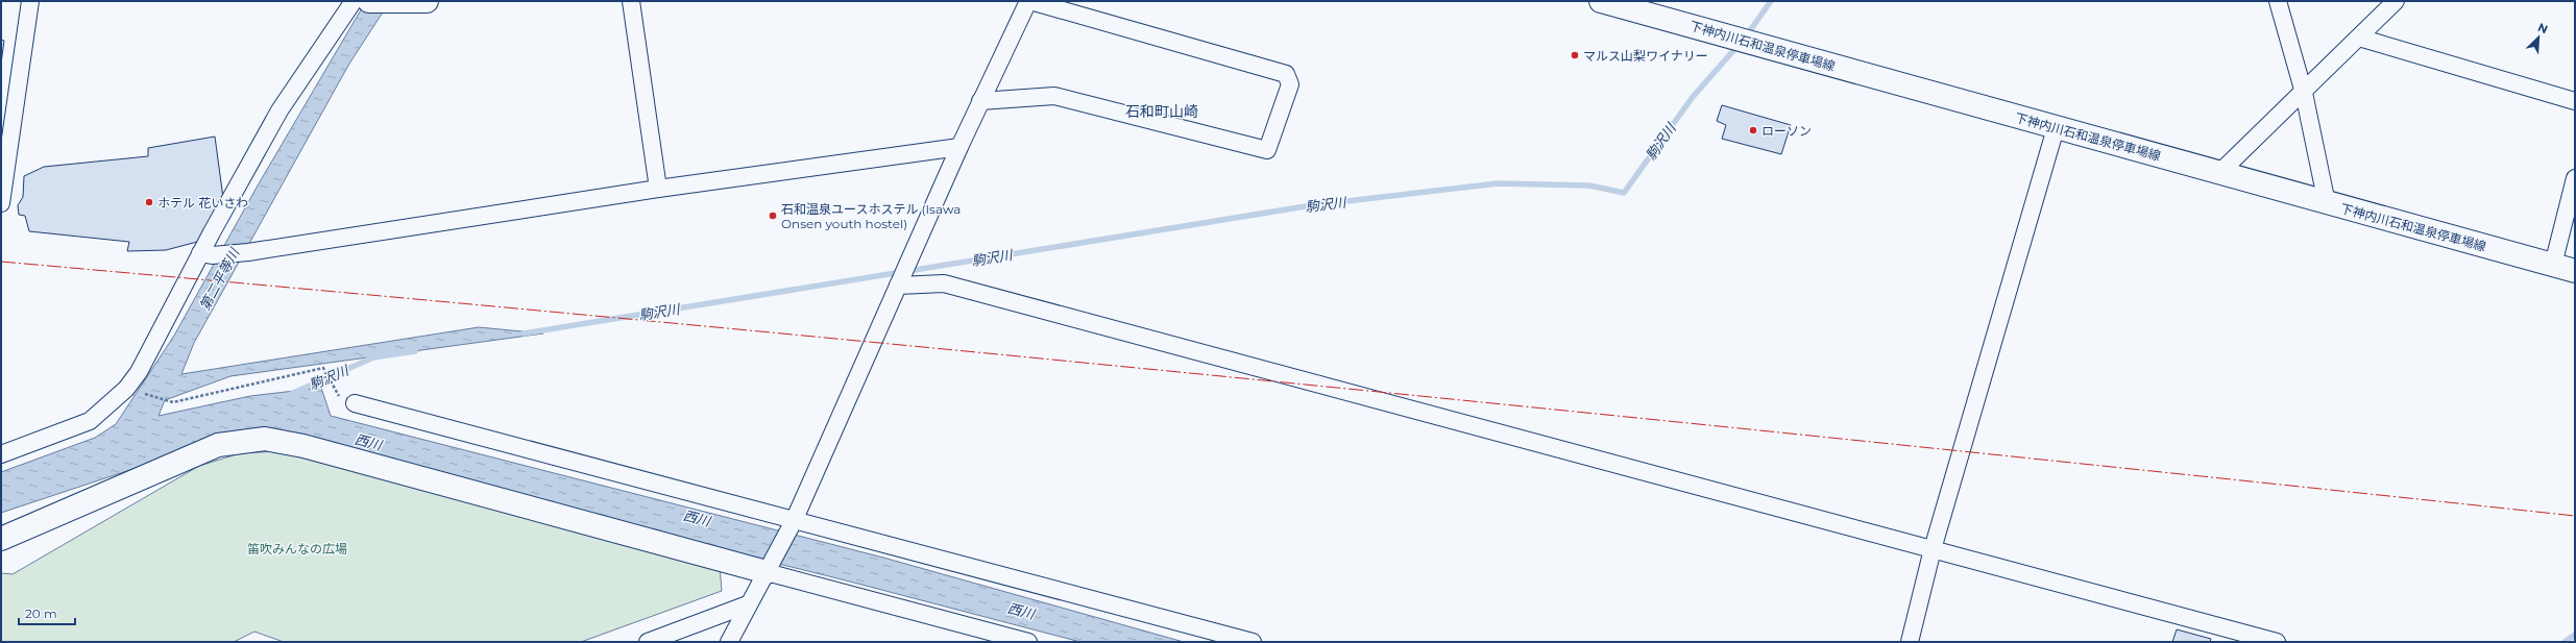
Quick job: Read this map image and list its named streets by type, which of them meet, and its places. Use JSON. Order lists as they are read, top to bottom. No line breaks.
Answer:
{"streets":{"main road":["下神内川石和温泉停車場線"]},"districts":["石和町山崎"],"water":["駒沢川","第二平等川","西川"],"parks":["笛吹みんなの広場"],"places":["マルス山梨ワイナリー","ローソン","ホテル 花いさわ","石和温泉ユースホステル (Isawa Onsen youth hostel)"],"scale_bar":"20 m","north":"top right"}
